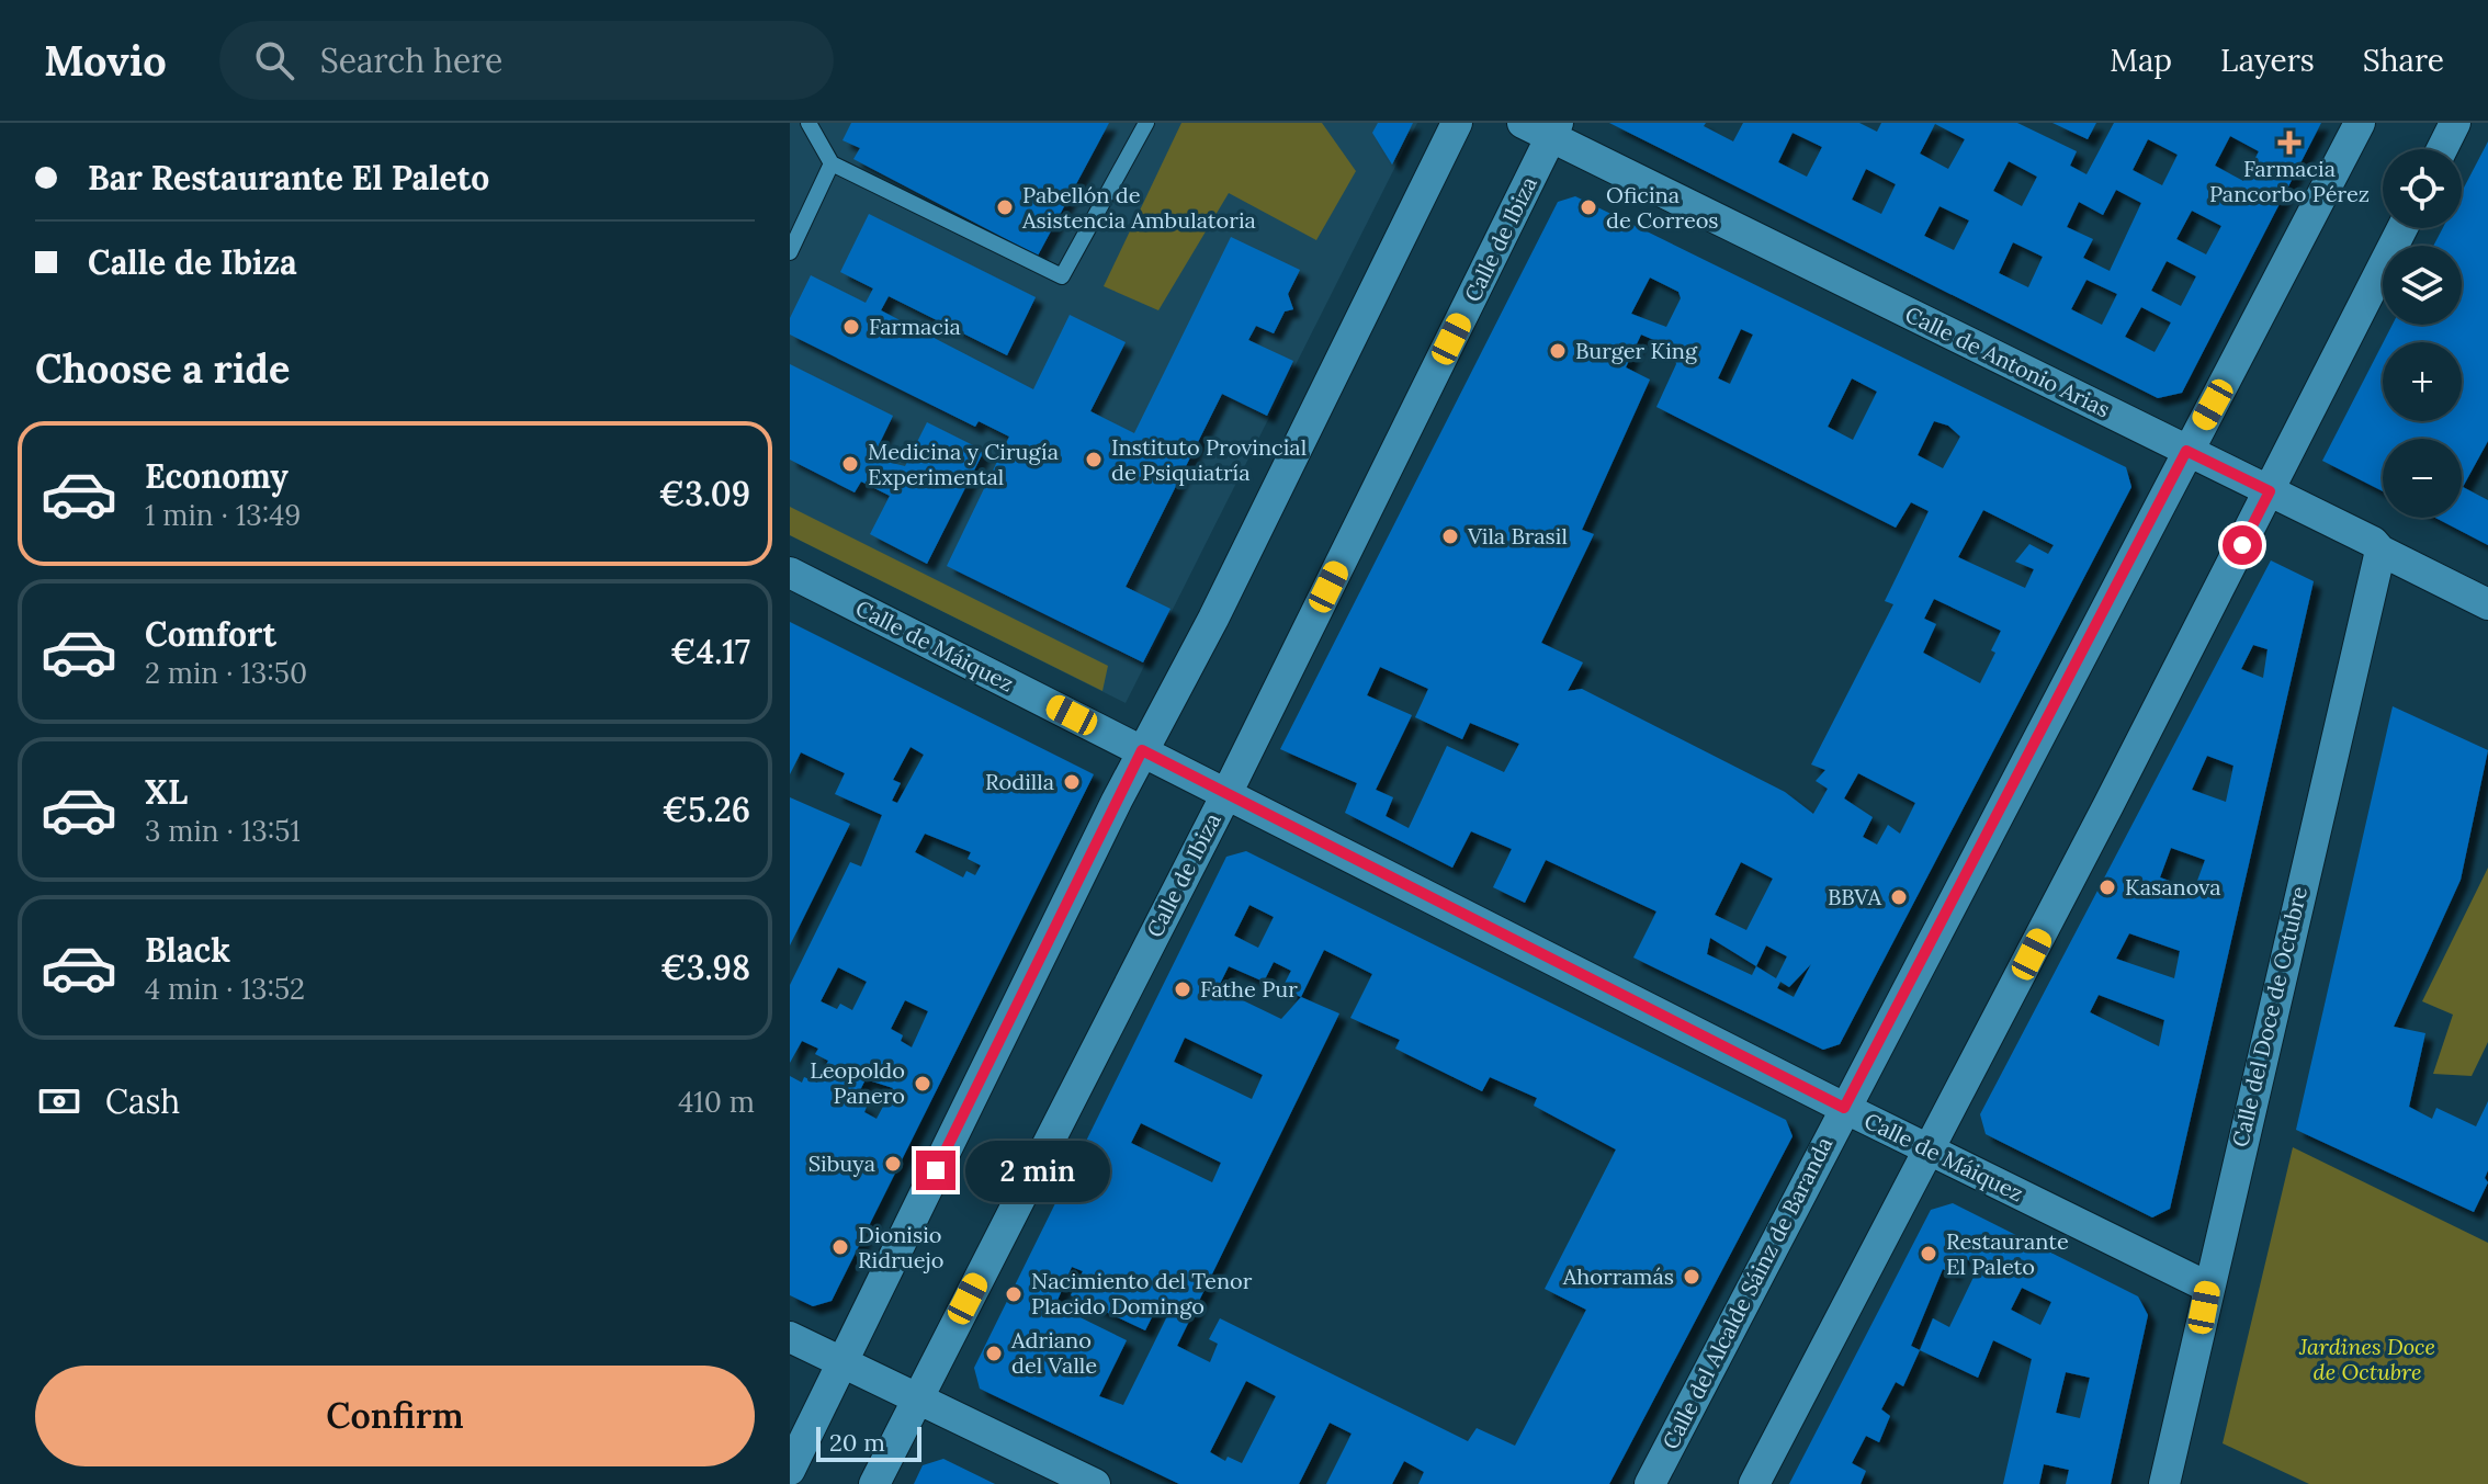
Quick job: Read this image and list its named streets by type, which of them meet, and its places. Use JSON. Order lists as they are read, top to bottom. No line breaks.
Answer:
{"streets":{"street":["Calle de Ibiza","Calle de Antonio Arias","Calle de Máiquez","Calle del Doce de Octubre","Calle del Alcalde Sáinz de Baranda"]},"crossings":[["Calle de Ibiza","Calle de Antonio Arias"],["Calle de Ibiza","Calle de Máiquez"],["Calle de Antonio Arias","Calle del Doce de Octubre"],["Calle de Antonio Arias","Calle del Alcalde Sáinz de Baranda"],["Calle de Máiquez","Calle del Doce de Octubre"],["Calle de Máiquez","Calle del Alcalde Sáinz de Baranda"]],"parks":["Jardines Doce de Octubre"],"places":{"health":["Farmacia Pancorbo Pérez"],"other":["Pabellón de Asistencia Ambulatoria","Oficina de Correos","Farmacia","Burger King","Instituto Provincial de Psiquiatría","Medicina y Cirugía Experimental","Vila Brasil","Rodilla","Kasanova","BBVA","Fathe Pur","Leopoldo Panero","Sibuya","Dionisio Ridruejo","Restaurante El Paleto","Ahorramás","Nacimiento del Tenor Placido Domingo","Adriano del Valle"]},"scale_bar":"20 m","page":{"header":"Movio","search":"Search here","nav":["Map","Layers","Share"],"banner":["Bar Restaurante El Paleto","Calle de Ibiza"],"map_buttons":["+","−"],"heading":"Choose a ride","list":[{"name":"Economy","note":"1 min · 13:49","value":"€3.09"},{"name":"Comfort","note":"2 min · 13:50","value":"€4.17"},{"name":"XL","note":"3 min · 13:51","value":"€5.26"},{"name":"Black","note":"4 min · 13:52","value":"€3.98"}],"pay":["Cash","410 m"],"bubble":"2 min","buttons":"Confirm","scale":"20 m"}}
